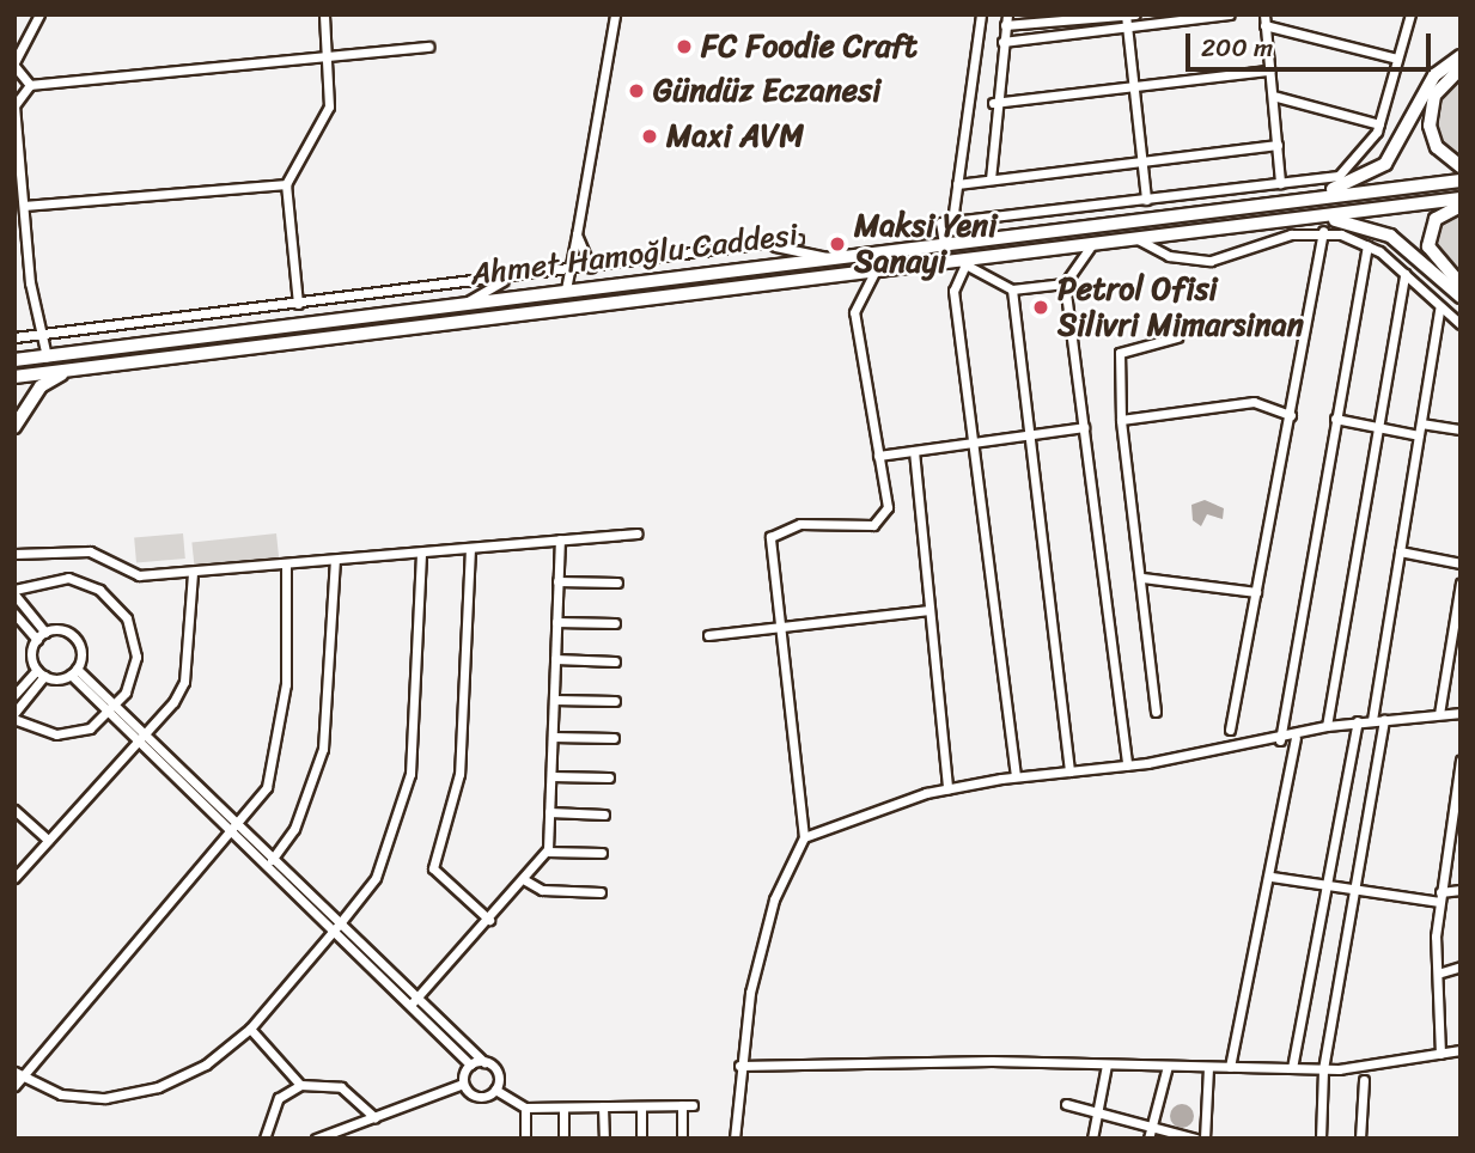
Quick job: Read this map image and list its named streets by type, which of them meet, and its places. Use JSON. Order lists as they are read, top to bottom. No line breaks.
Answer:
{"streets":{"highway":["Ahmet Hamoğlu Caddesi"]},"places":["FC Foodie Craft","Gündüz Eczanesi","Maxi AVM","Maksi Yeni Sanayi","Petrol Ofisi Silivri Mimarsinan"],"scale_bar":"200 m"}
